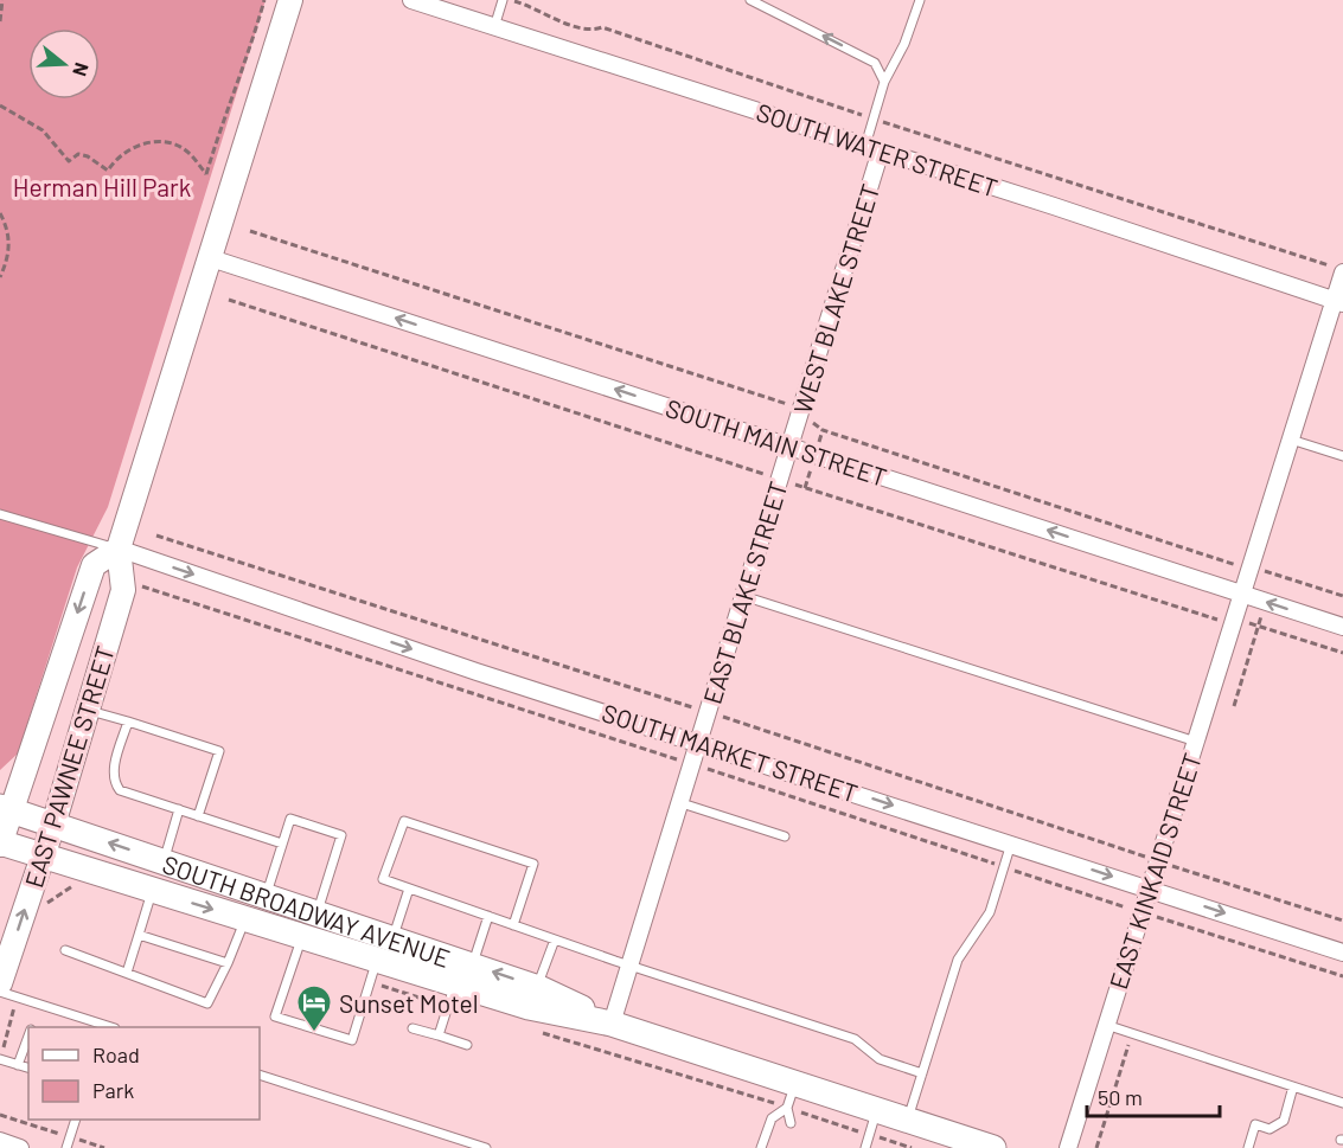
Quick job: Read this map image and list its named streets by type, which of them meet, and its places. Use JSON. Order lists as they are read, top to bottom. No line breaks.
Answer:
{"streets":{"main road":["EAST PAWNEE STREET","SOUTH BROADWAY AVENUE"],"street":["SOUTH WATER STREET","WEST BLAKE STREET","SOUTH MAIN STREET","EAST BLAKE STREET","SOUTH MARKET STREET","EAST KINKAID STREET"]},"crossings":[["SOUTH WATER STREET","WEST BLAKE STREET"],["SOUTH WATER STREET","EAST KINKAID STREET"],["WEST BLAKE STREET","SOUTH MAIN STREET"],["WEST BLAKE STREET","EAST BLAKE STREET"],["SOUTH MAIN STREET","EAST BLAKE STREET"],["SOUTH MAIN STREET","EAST PAWNEE STREET"],["SOUTH MAIN STREET","EAST KINKAID STREET"],["EAST BLAKE STREET","SOUTH MARKET STREET"],["EAST BLAKE STREET","SOUTH BROADWAY AVENUE"],["SOUTH MARKET STREET","EAST PAWNEE STREET"],["SOUTH MARKET STREET","EAST KINKAID STREET"],["EAST PAWNEE STREET","SOUTH BROADWAY AVENUE"]],"one_way":["SOUTH MAIN STREET","SOUTH MARKET STREET"],"parks":["Herman Hill Park"],"places":{"hotel":["Sunset Motel"]},"legend":["Road","Park"],"scale_bar":"50 m","north":"right"}
